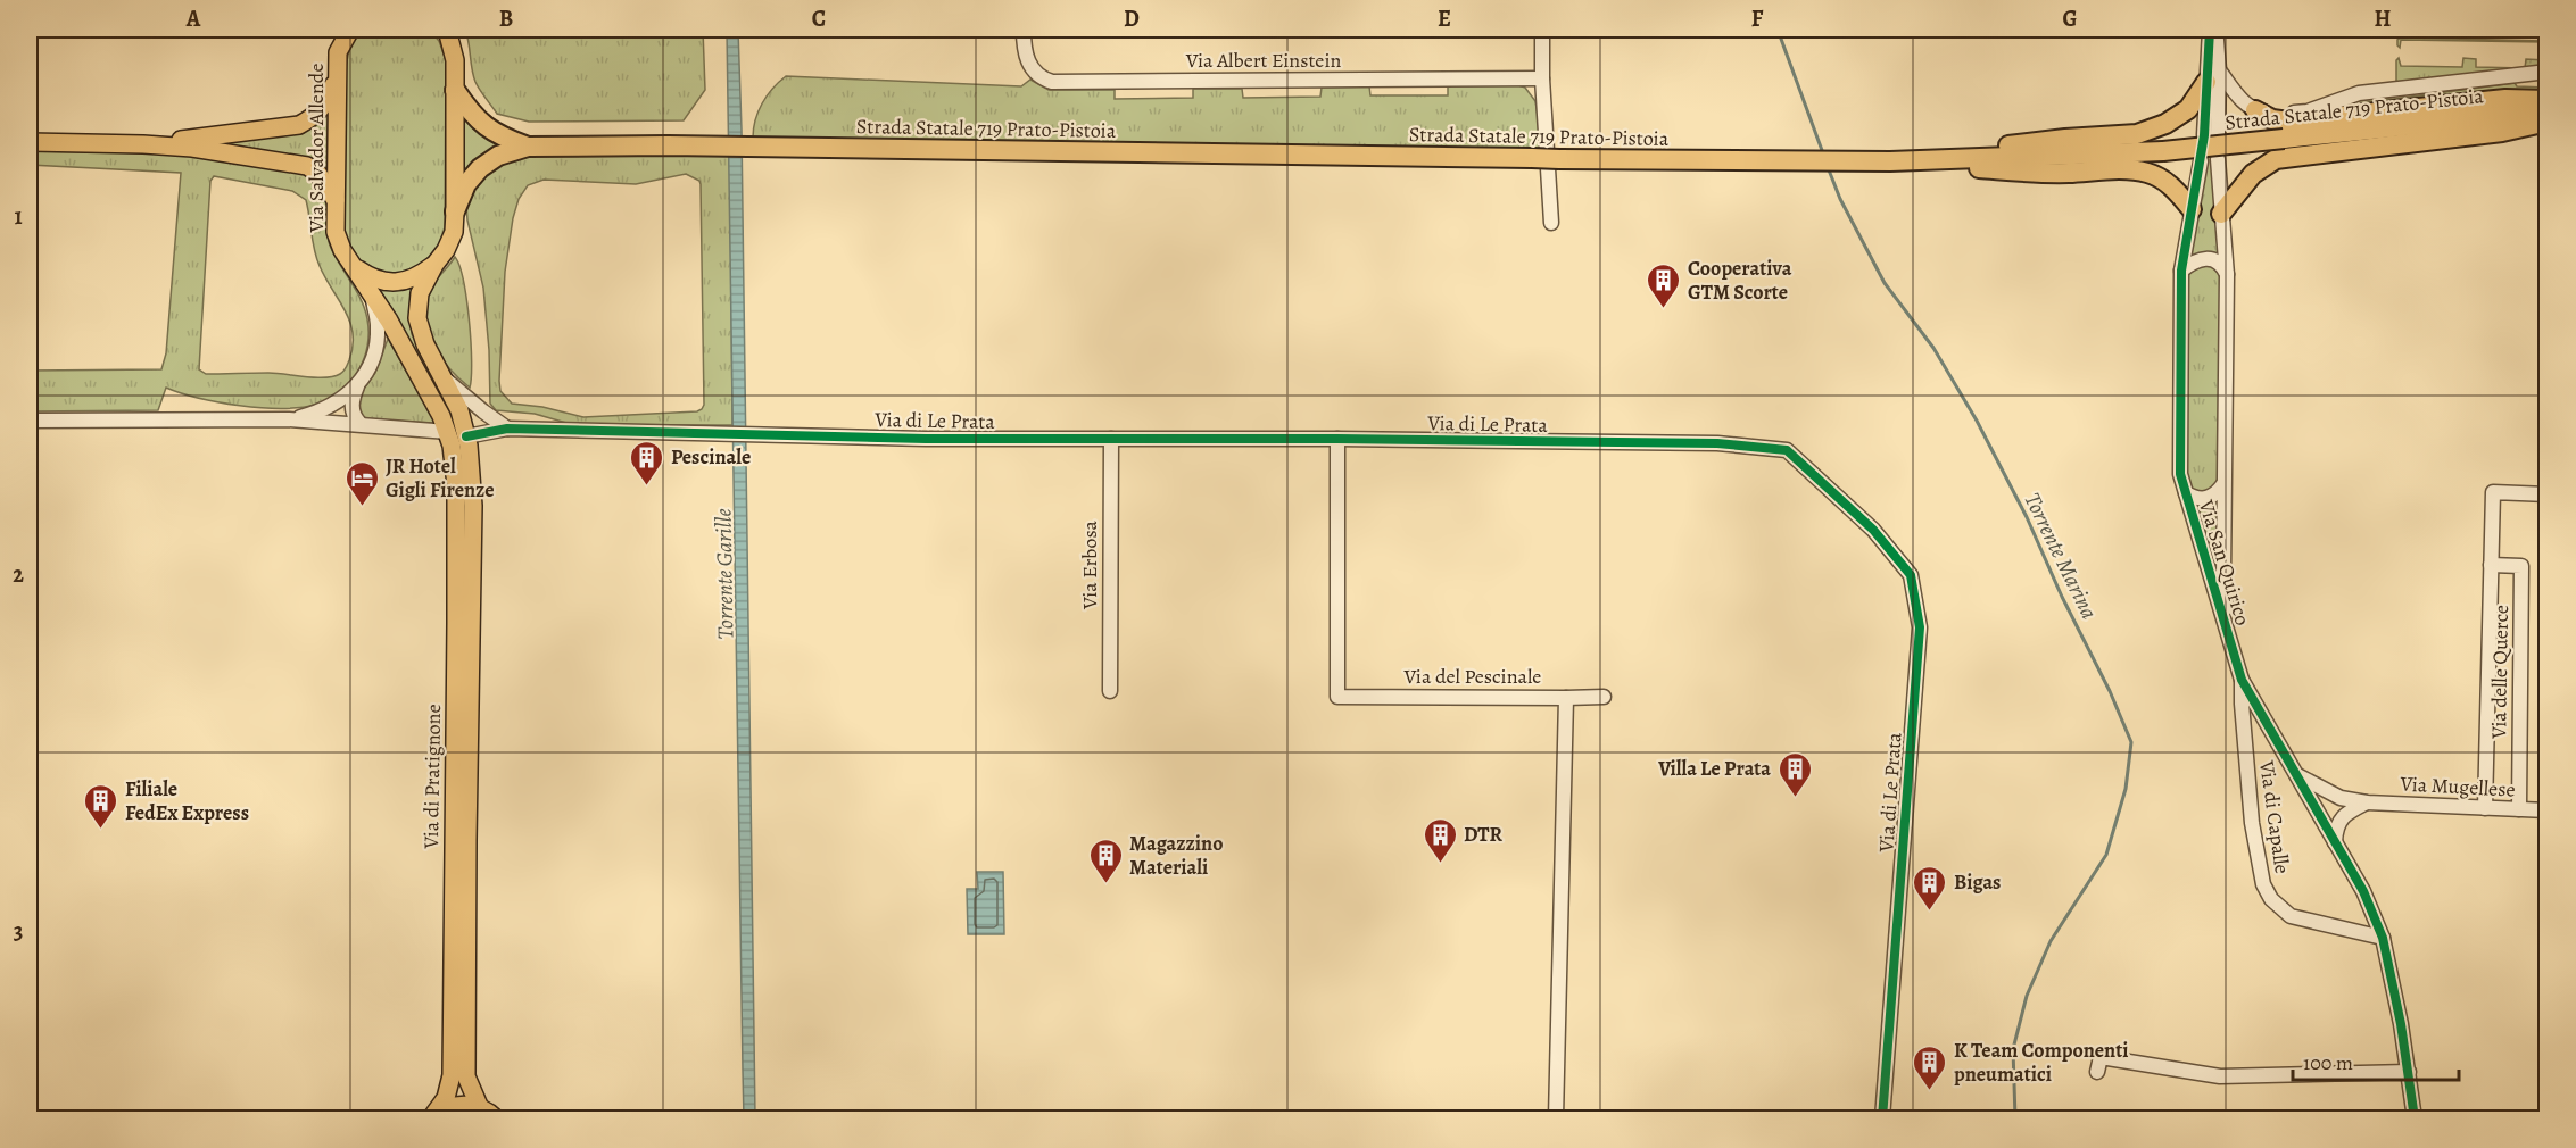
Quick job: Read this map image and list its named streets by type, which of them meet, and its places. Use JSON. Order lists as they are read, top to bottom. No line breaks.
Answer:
{"streets":{"highway":["Strada Statale 719 Prato-Pistoia"],"main road":["Via Salvador Allende","Via di Pratignone"],"street":["Via Albert Einstein","Via di Le Prata","Via San Quirico","Via Erbosa","Via delle Querce","Via del Pescinale","Via Mugellese","Via di Capalle"]},"crossings":[["Via Salvador Allende","Via di Pratignone"],["Via di Le Prata","Via Erbosa"],["Via di Le Prata","Via del Pescinale"],["Via di Le Prata","Via di Pratignone"],["Via San Quirico","Via Mugellese"],["Via San Quirico","Via di Capalle"],["Via delle Querce","Via Mugellese"]],"water":["Torrente Marina","Torrente Garille"],"places":{"building":["Cooperativa GTM Scorte","Pescinale","Villa Le Prata","Filiale FedEx Express","DTR","Magazzino Materiali","Bigas","K Team Componenti pneumatici"],"hotel":["JR Hotel Gigli Firenze"]},"scale_bar":"100 m","grid":{"columns":["A","B","C","D","E","F","G","H"],"rows":["1","2","3"]}}
